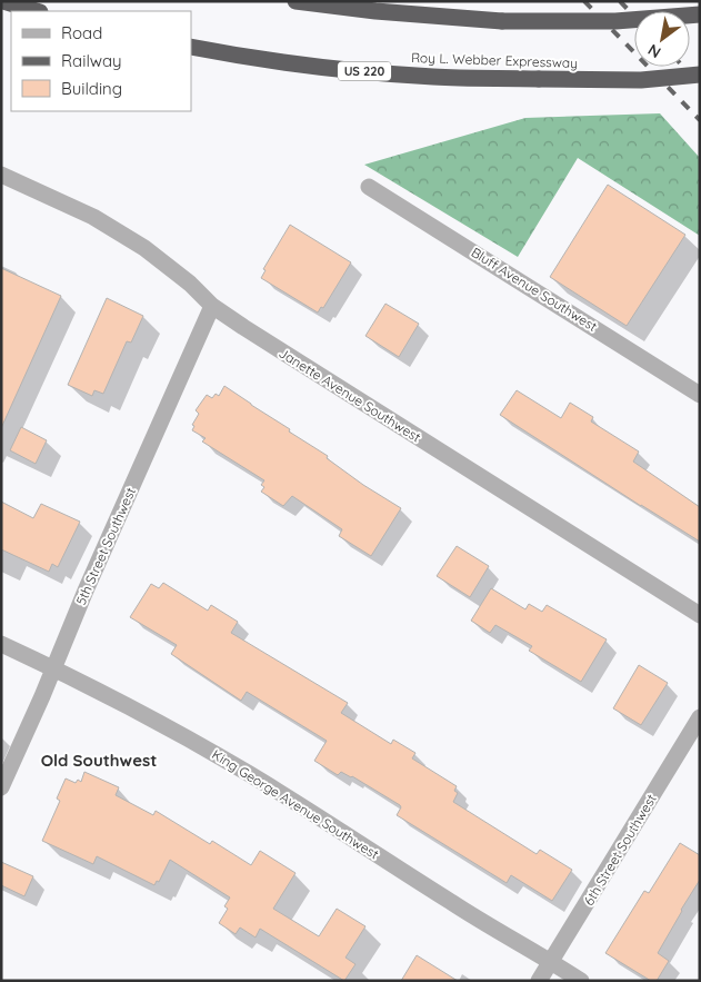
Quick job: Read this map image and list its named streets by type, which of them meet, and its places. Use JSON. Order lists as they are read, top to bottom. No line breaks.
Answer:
{"streets":{"highway":["Roy L. Webber Expressway","US 220"],"street":["Bluff Avenue Southwest","Janette Avenue Southwest","5th Street Southwest","King George Avenue Southwest","6th Street Southwest"]},"crossings":[["Janette Avenue Southwest","5th Street Southwest"],["5th Street Southwest","King George Avenue Southwest"],["King George Avenue Southwest","6th Street Southwest"]],"districts":["Old Southwest"],"legend":["Road","Railway","Building"],"north":"bottom left"}
